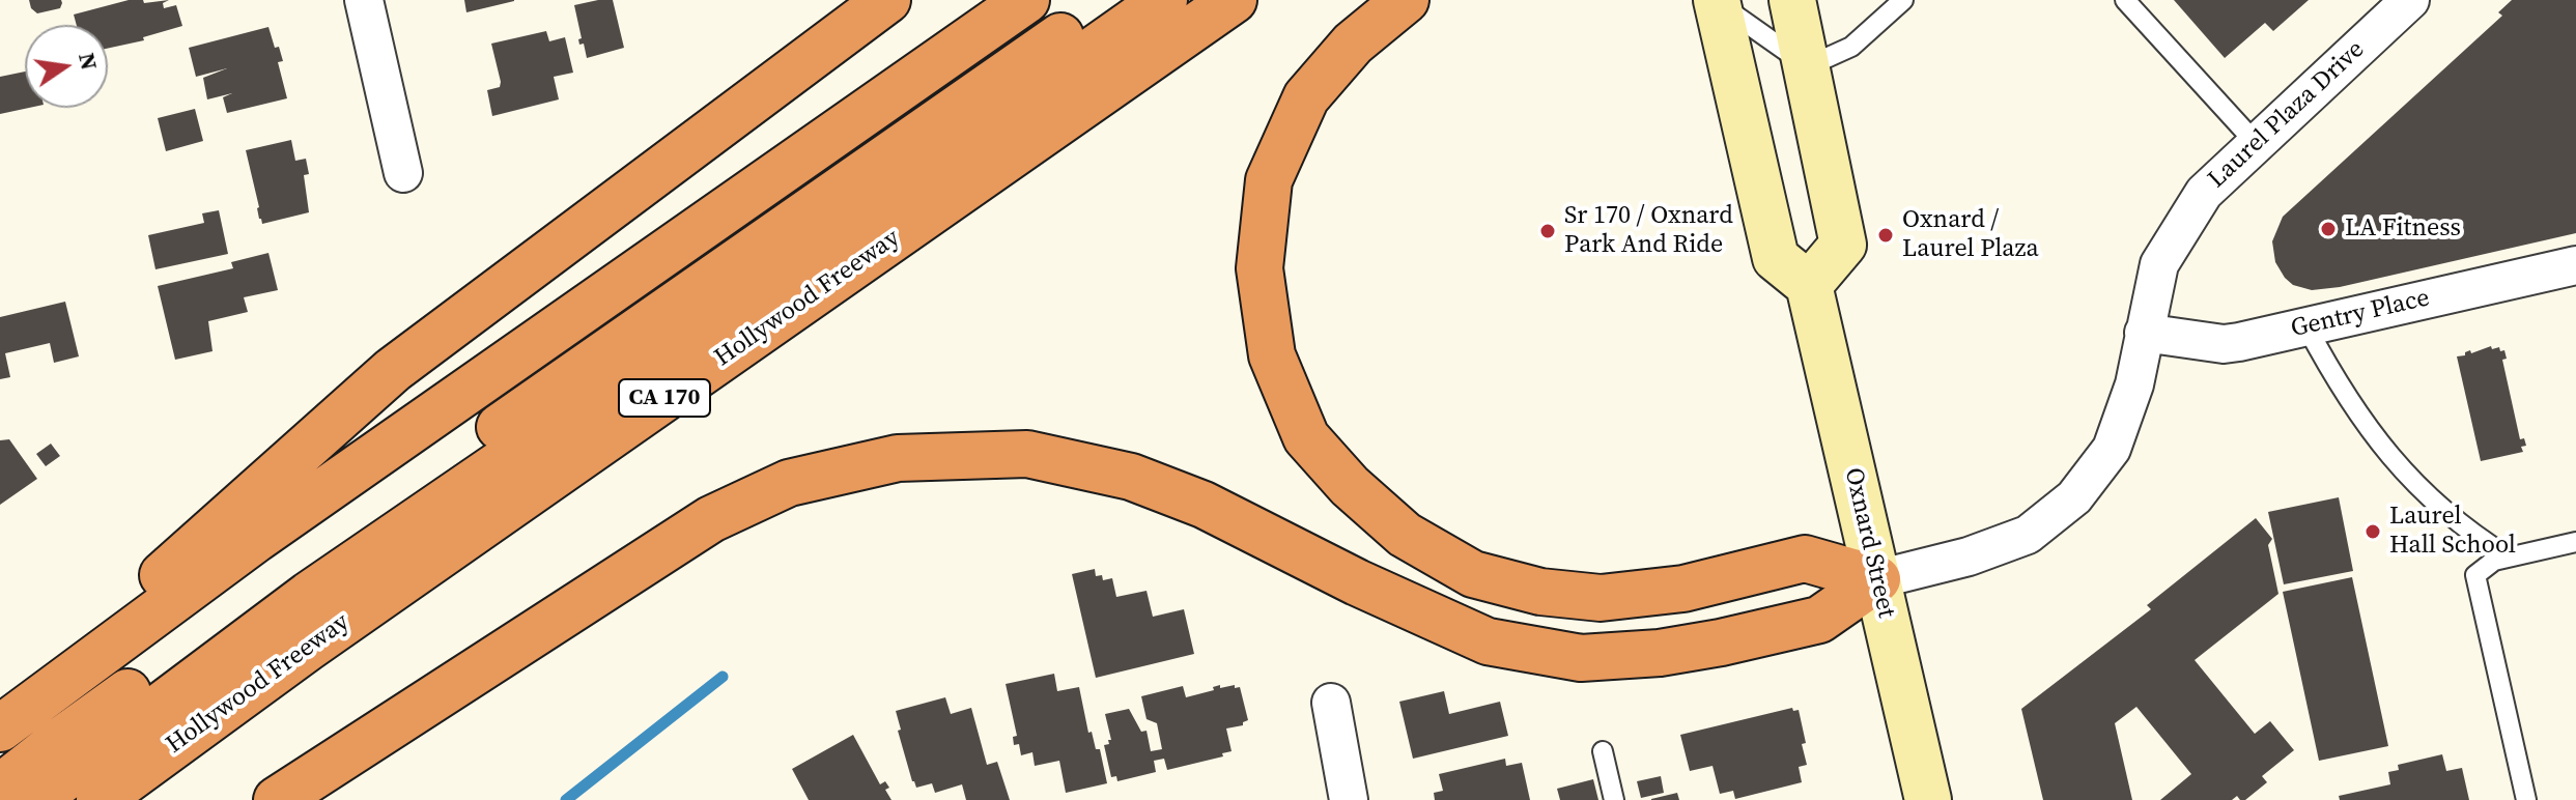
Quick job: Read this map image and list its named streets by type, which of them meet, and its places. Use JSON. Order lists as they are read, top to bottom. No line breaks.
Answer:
{"streets":{"highway":["Hollywood Freeway","CA 170"],"main road":["Oxnard Street"],"street":["Laurel Plaza Drive","Gentry Place"]},"crossings":[["Laurel Plaza Drive","Gentry Place"],["Laurel Plaza Drive","Oxnard Street"]],"places":["LA Fitness","Sr 170 / Oxnard Park And Ride","Oxnard / Laurel Plaza","Laurel Hall School"],"north":"right"}
